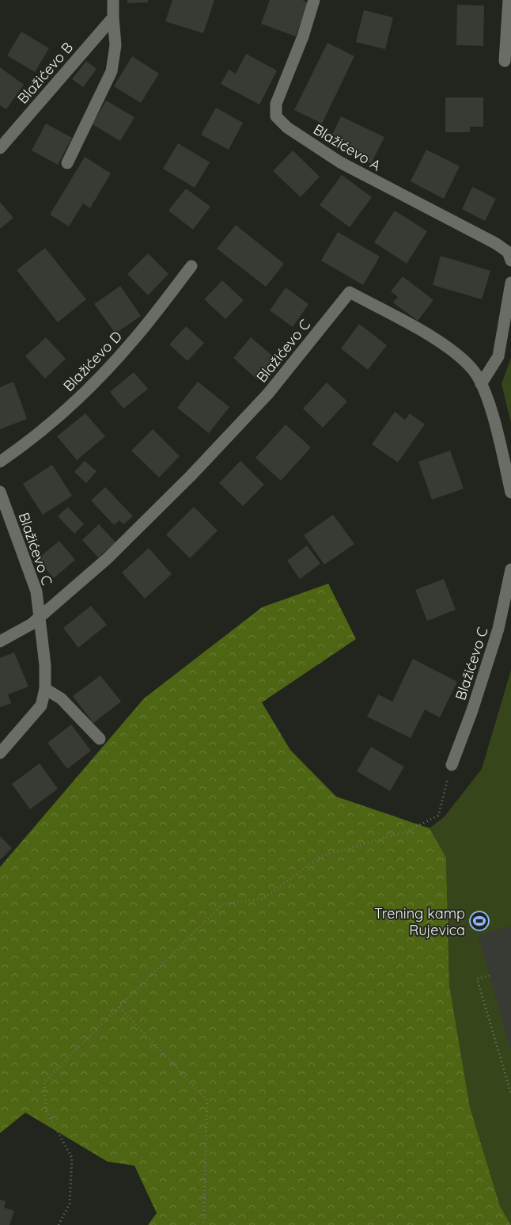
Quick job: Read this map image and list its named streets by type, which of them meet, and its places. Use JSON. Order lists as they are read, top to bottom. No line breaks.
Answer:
{"streets":{"street":["Blažićevo B","Blažićevo A","Blažićevo C","Blažićevo D"]},"places":{"sports":["Trening kamp Rujevica"]}}
